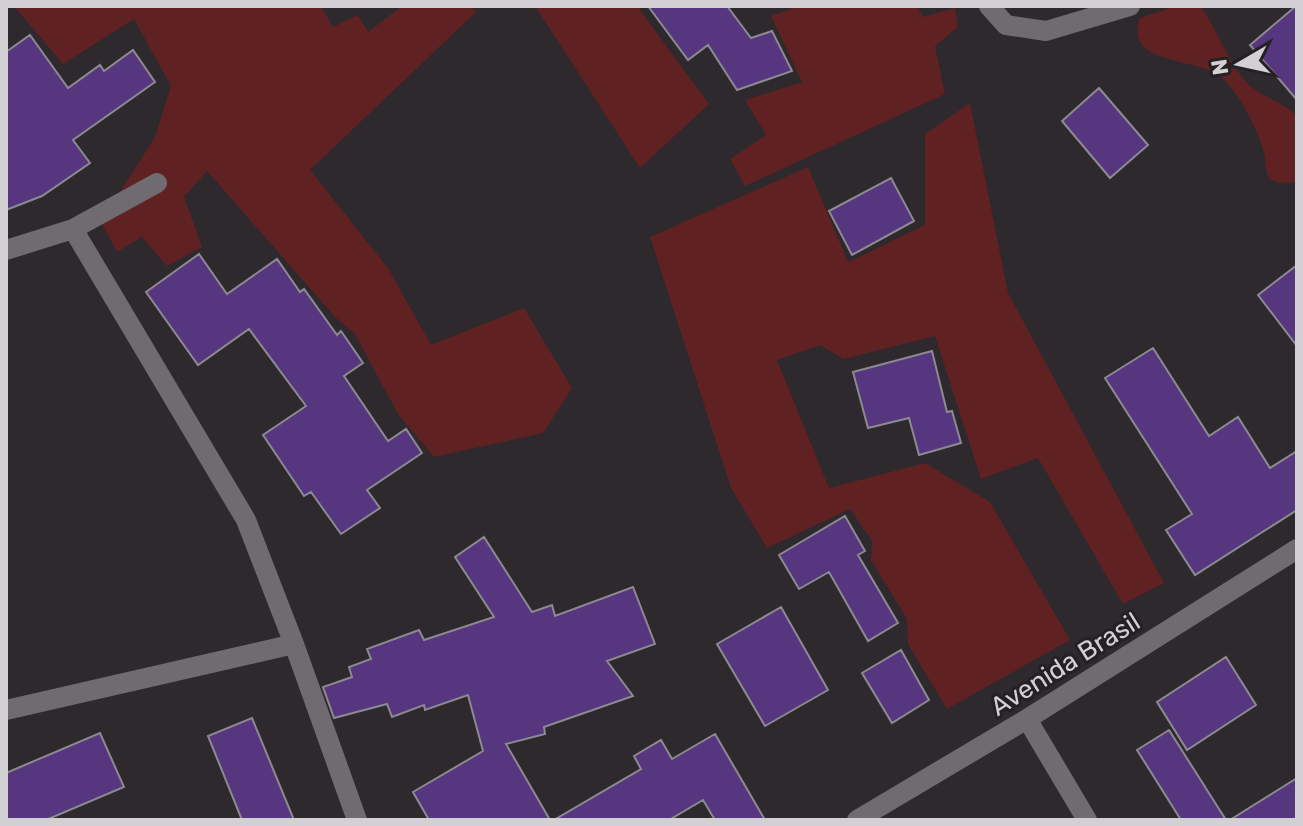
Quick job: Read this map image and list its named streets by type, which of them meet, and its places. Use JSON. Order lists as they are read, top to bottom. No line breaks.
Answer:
{"streets":{"street":["Avenida Brasil"]},"north":"left"}
